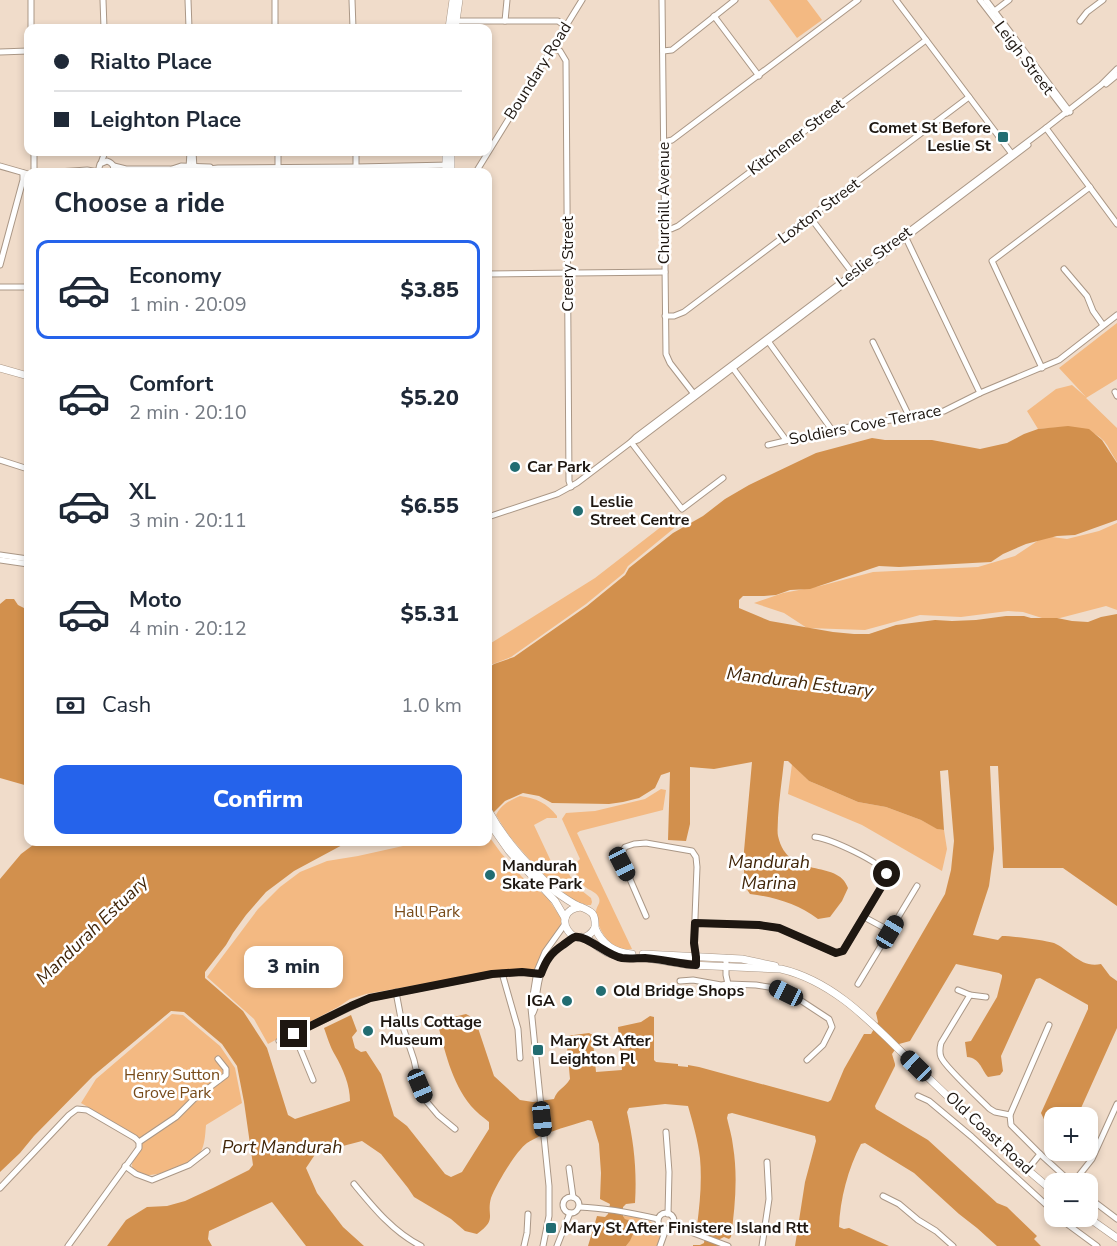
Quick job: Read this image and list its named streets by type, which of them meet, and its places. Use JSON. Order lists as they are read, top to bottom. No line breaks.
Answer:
{"streets":{"main road":["Old Coast Road"],"street":["Leigh Street","Boundary Road","Kitchener Street","Churchill Avenue","Loxton Street","Leslie Street","Creery Street","Soldiers Cove Terrace"]},"crossings":[["Leigh Street","Leslie Street"],["Boundary Road","Creery Street"],["Kitchener Street","Churchill Avenue"],["Churchill Avenue","Loxton Street"],["Churchill Avenue","Leslie Street"],["Leslie Street","Creery Street"]],"water":["Mandurah Estuary","Mandurah Marina","Port Mandurah"],"parks":["Hall Park","Henry Sutton Grove Park"],"places":{"transit":["Comet St Before Leslie St","Mary St After Leighton Pl","Mary St After Finistere Island Rtt"],"other":["Car Park","Leslie Street Centre","Mandurah Skate Park","Old Bridge Shops","IGA","Halls Cottage Museum"]},"page":{"banner":["Rialto Place","Leighton Place"],"heading":"Choose a ride","list":[{"name":"Economy","note":"1 min · 20:09","value":"$3.85"},{"name":"Comfort","note":"2 min · 20:10","value":"$5.20"},{"name":"XL","note":"3 min · 20:11","value":"$6.55"},{"name":"Moto","note":"4 min · 20:12","value":"$5.31"}],"pay":["Cash","1.0 km"],"buttons":"Confirm","bubble":"3 min","map_buttons":["+","−"]}}
